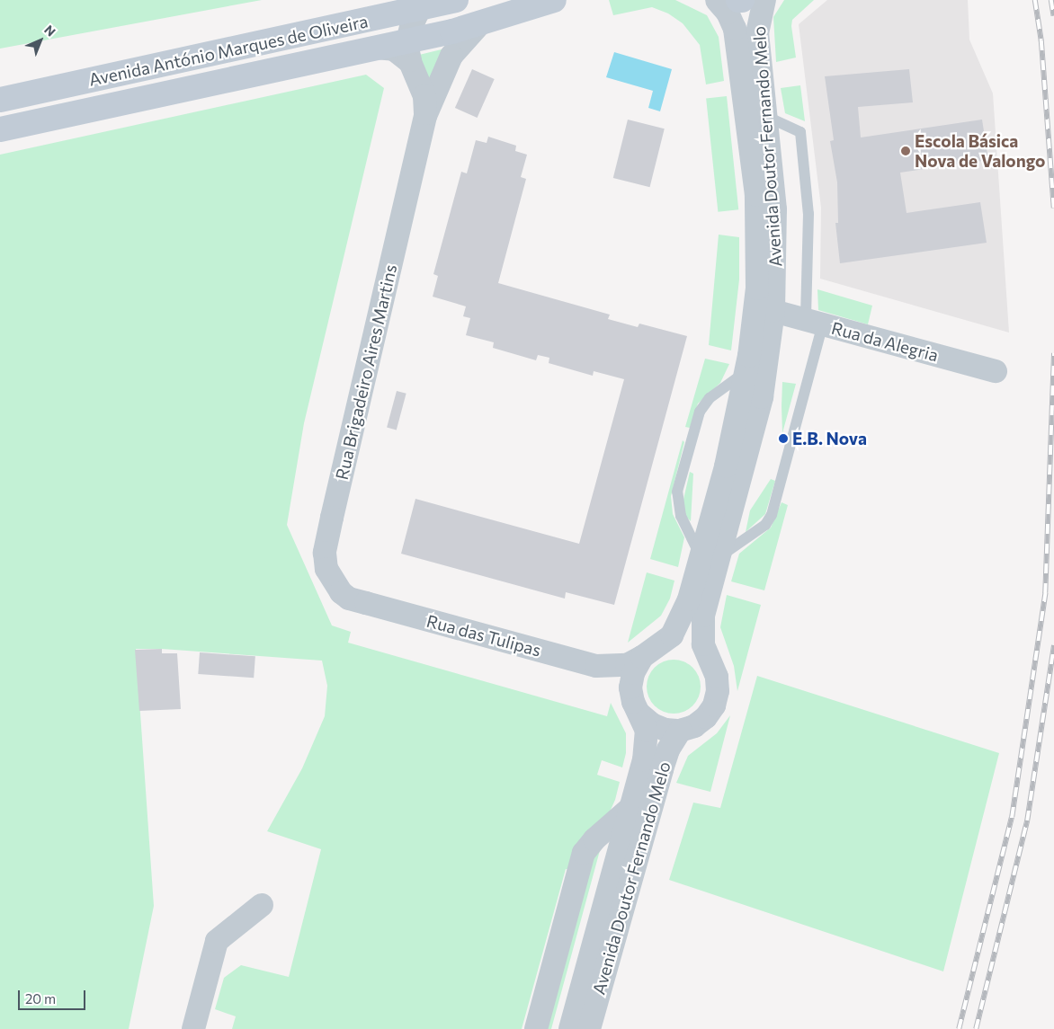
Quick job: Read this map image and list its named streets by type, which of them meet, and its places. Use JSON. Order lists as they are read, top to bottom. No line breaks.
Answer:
{"streets":{"main road":["Avenida António Marques de Oliveira"],"street":["Avenida Doutor Fernando Melo","Rua da Alegria","Rua Brigadeiro Aires Martins","Rua das Tulipas"]},"crossings":[["Avenida António Marques de Oliveira","Rua Brigadeiro Aires Martins"],["Avenida Doutor Fernando Melo","Rua da Alegria"],["Rua Brigadeiro Aires Martins","Rua das Tulipas"]],"places":["Escola Básica Nova de Valongo","E.B. Nova"],"scale_bar":"20 m","north":"top right"}
